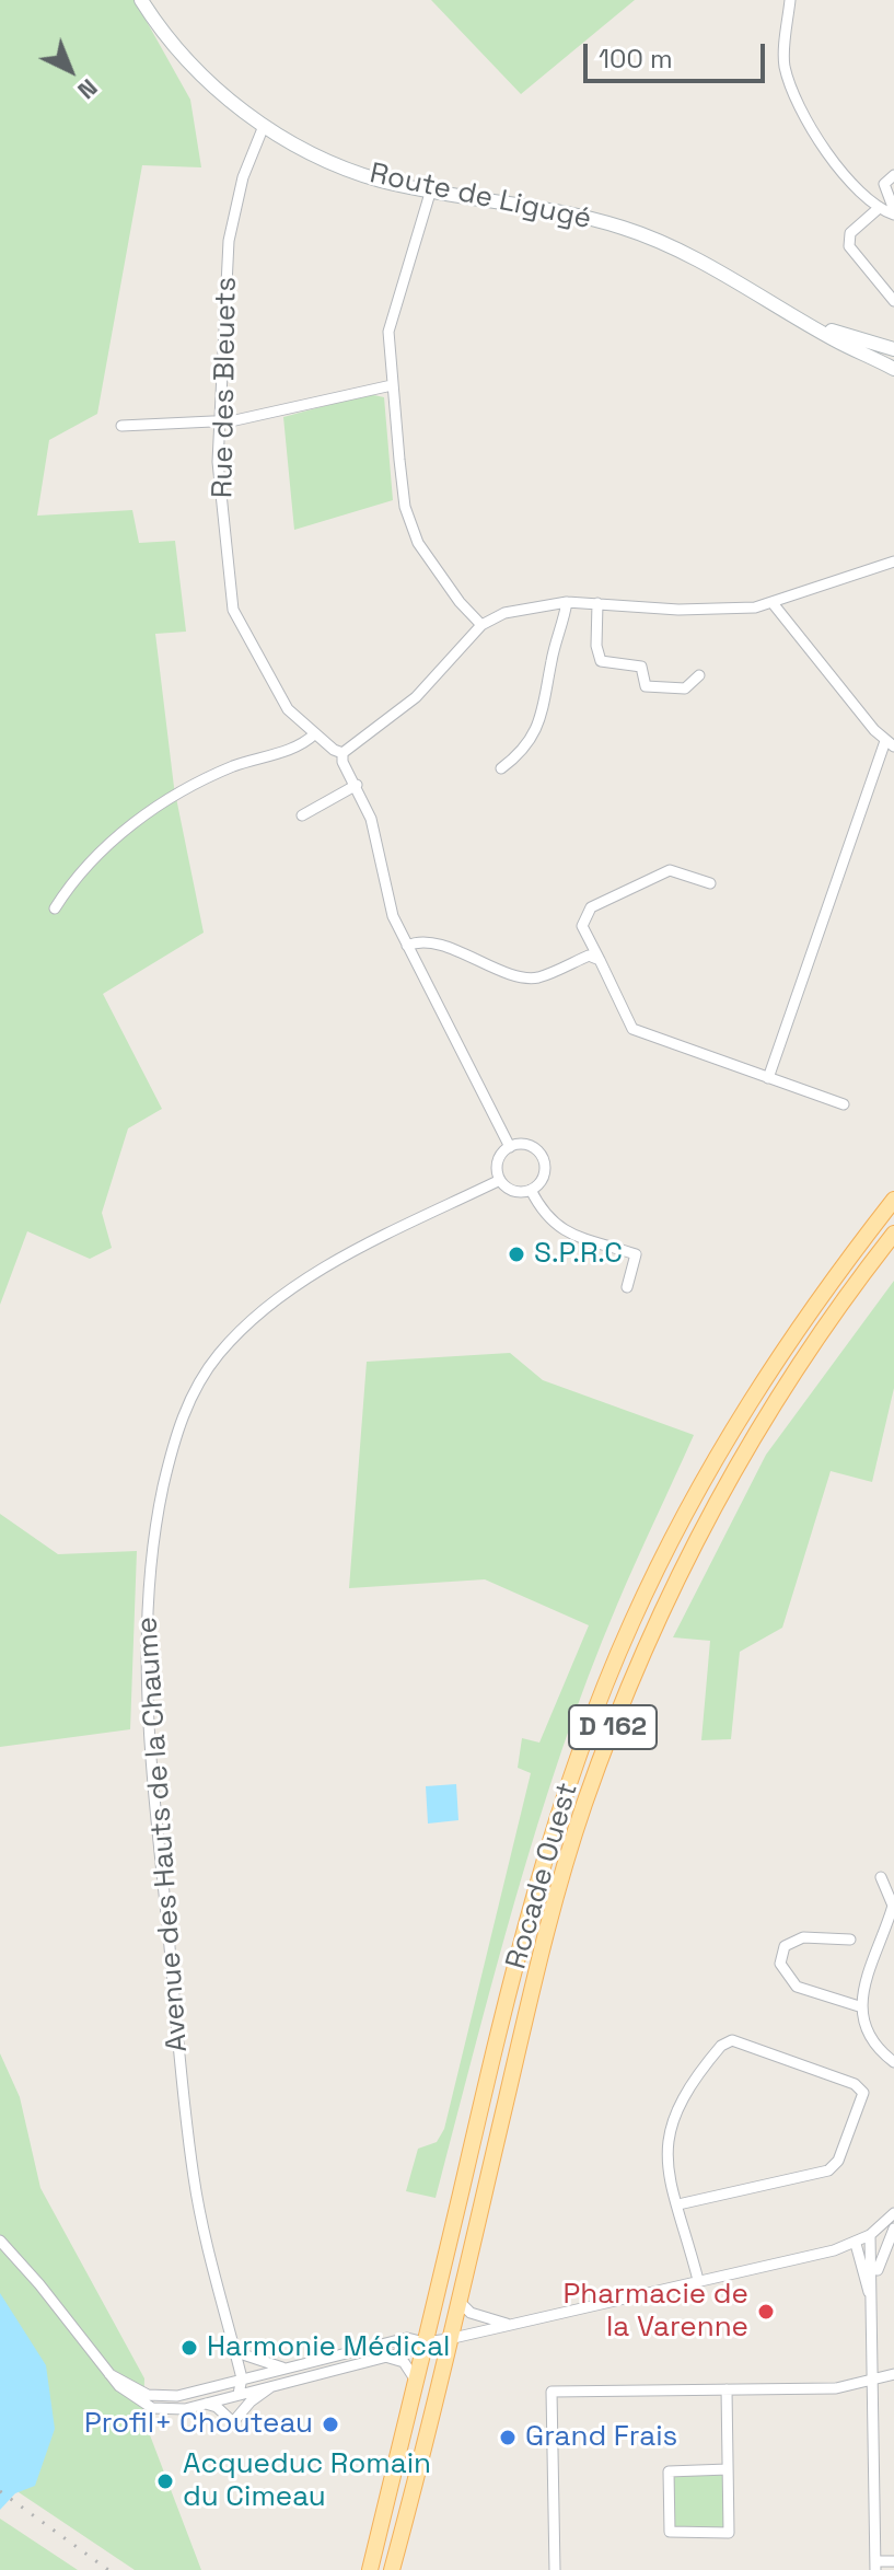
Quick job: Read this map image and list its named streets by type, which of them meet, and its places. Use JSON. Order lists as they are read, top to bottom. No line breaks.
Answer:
{"streets":{"main road":["D 162","Rocade Ouest"],"street":["Route de Ligugé","Rue des Bleuets","Avenue des Hauts de la Chaume"]},"crossings":[["Route de Ligugé","Rue des Bleuets"]],"places":["S.P.R.C","Pharmacie de la Varenne","Harmonie Médical","Profil+ Chouteau","Grand Frais","Acqueduc Romain du Cimeau"],"scale_bar":"100 m","north":"bottom right"}
